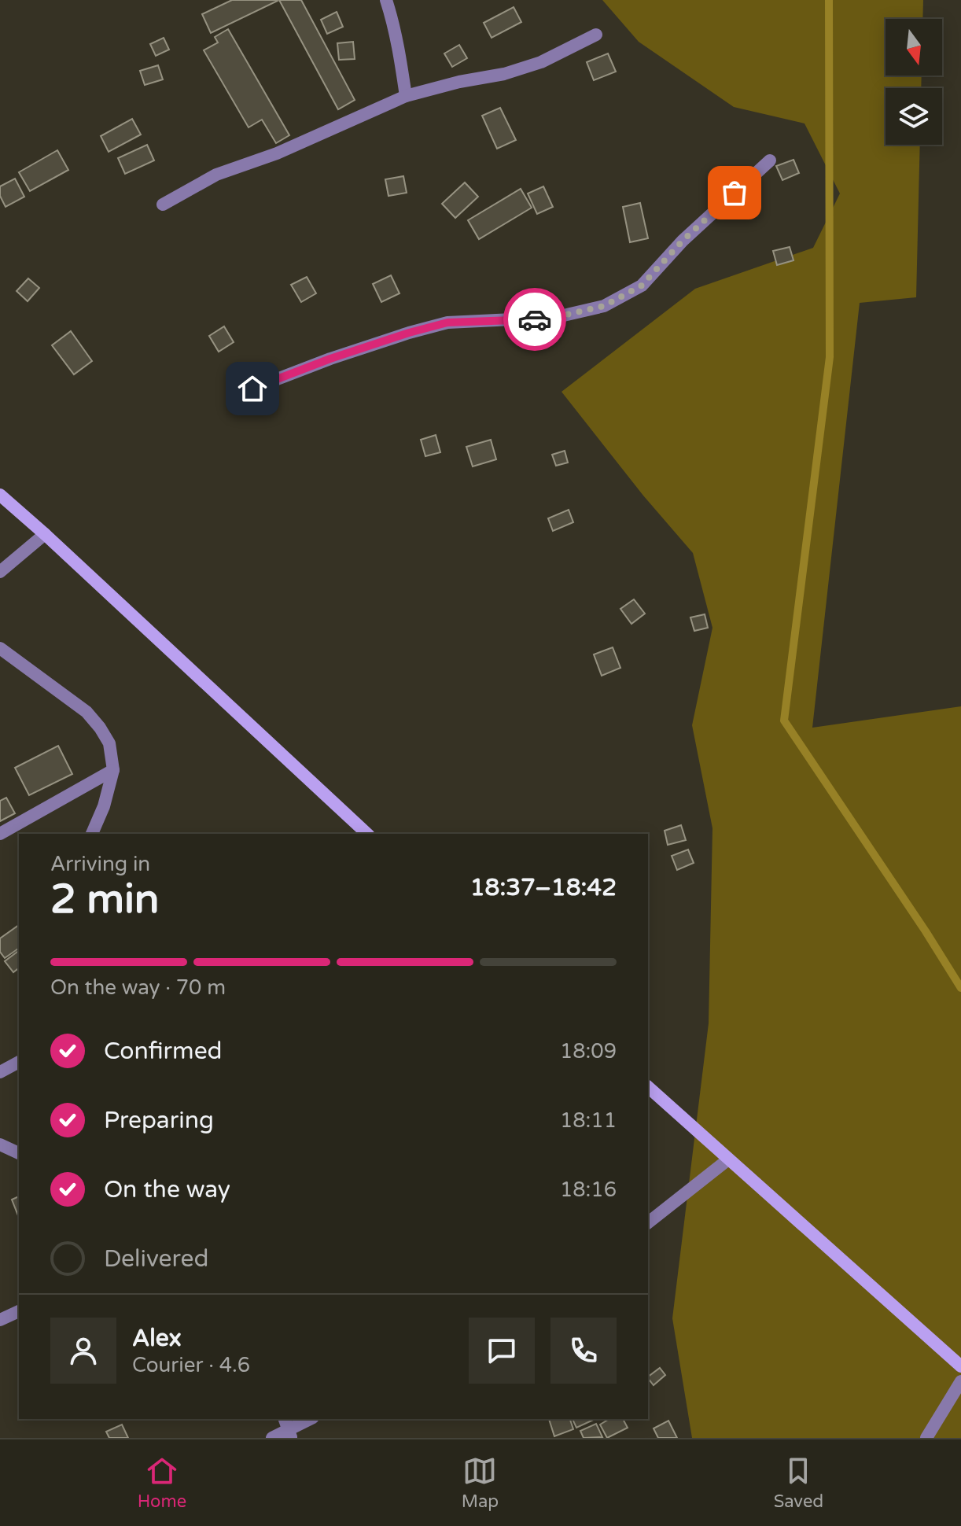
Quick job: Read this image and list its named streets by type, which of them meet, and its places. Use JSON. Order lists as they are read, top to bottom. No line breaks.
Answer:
{"north":"bottom","page":{"heading":["2 min","Arriving in","18:37–18:42"],"panel":["Alex","Courier · 4.6"],"bar":"On the way · 70 m","list":[["Confirmed","18:09"],["Preparing","18:11"],["On the way","18:16"],"Delivered"],"tabs":["Home","Map","Saved"]}}
